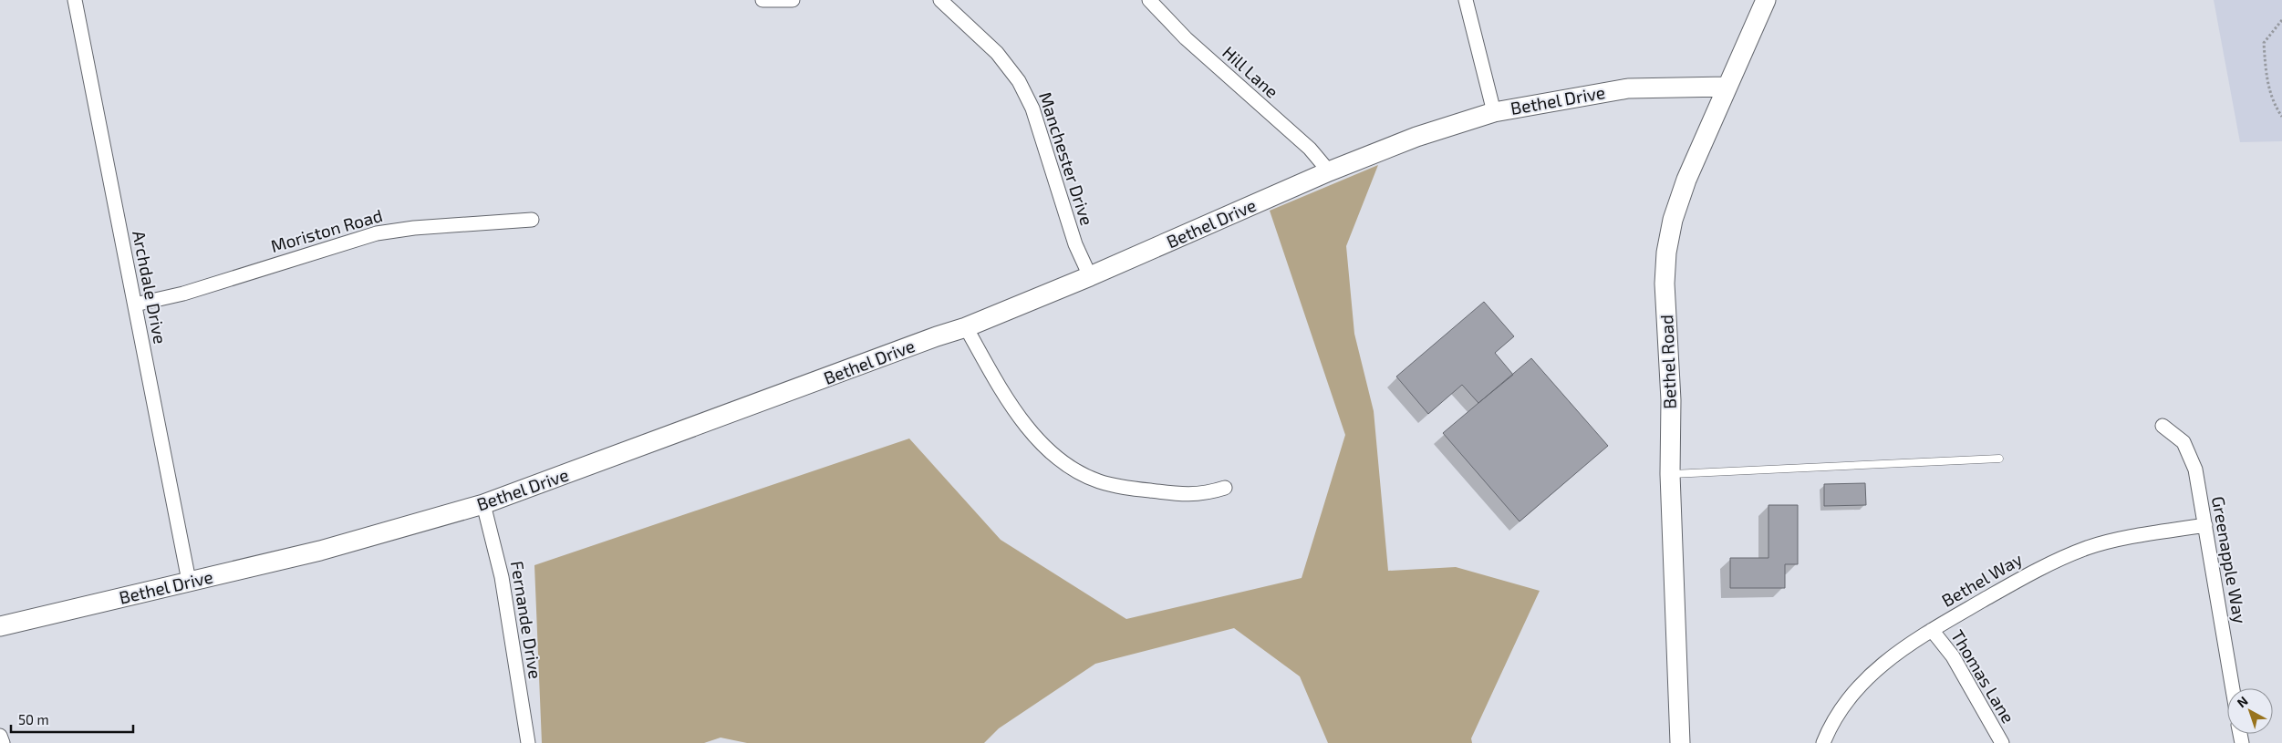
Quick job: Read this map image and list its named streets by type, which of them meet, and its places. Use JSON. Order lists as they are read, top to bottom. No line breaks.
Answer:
{"streets":{"street":["Hill Lane","Bethel Drive","Manchester Drive","Moriston Road","Archdale Drive","Bethel Road","Greenapple Way","Bethel Way","Fernande Drive","Thomas Lane"]},"crossings":[["Hill Lane","Bethel Drive"],["Bethel Drive","Manchester Drive"],["Bethel Drive","Archdale Drive"],["Bethel Drive","Bethel Road"],["Bethel Drive","Fernande Drive"],["Moriston Road","Archdale Drive"],["Greenapple Way","Bethel Way"],["Bethel Way","Thomas Lane"]],"scale_bar":"50 m","north":"top left"}
